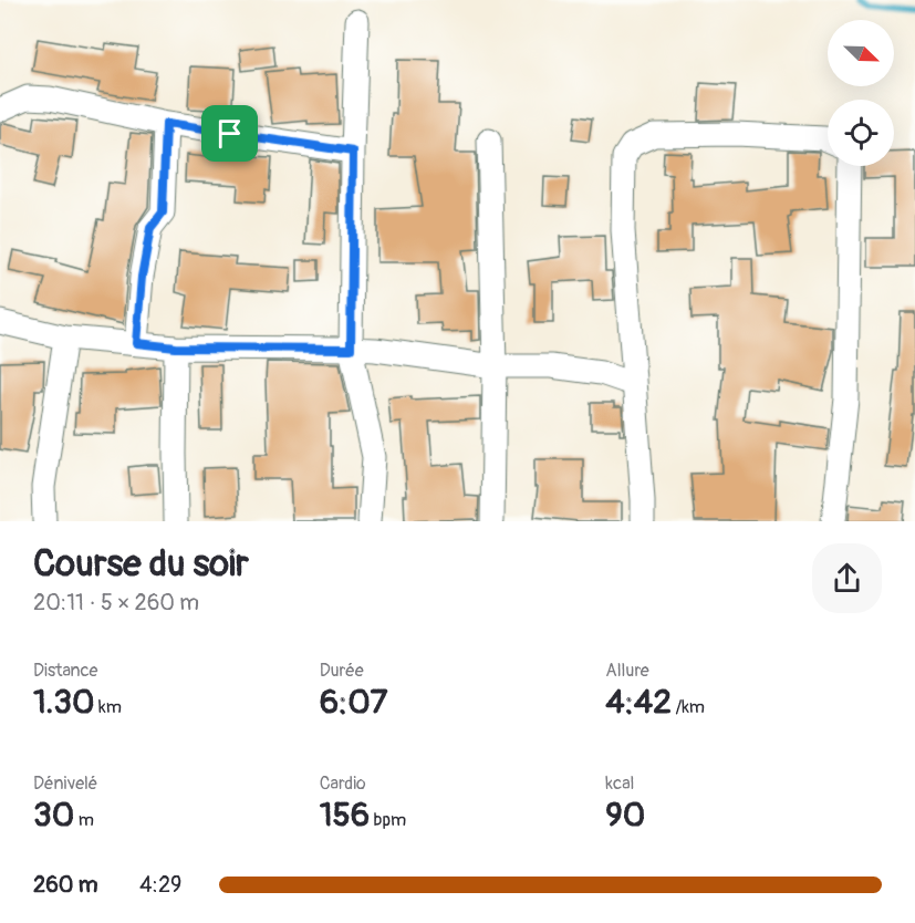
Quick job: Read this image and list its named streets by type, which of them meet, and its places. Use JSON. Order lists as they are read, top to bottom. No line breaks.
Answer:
{"north":"bottom right","page":{"heading":["Course du soir","20:11 · 5 × 260 m"],"stats":[["Distance","1.30 km"],["Durée","6:07"],["Allure","4:42 /km"],["Dénivelé","30 m"],["Cardio","156 bpm"],["kcal","90"]],"list":[{"name":"260 m","note":"4:29"}]}}
